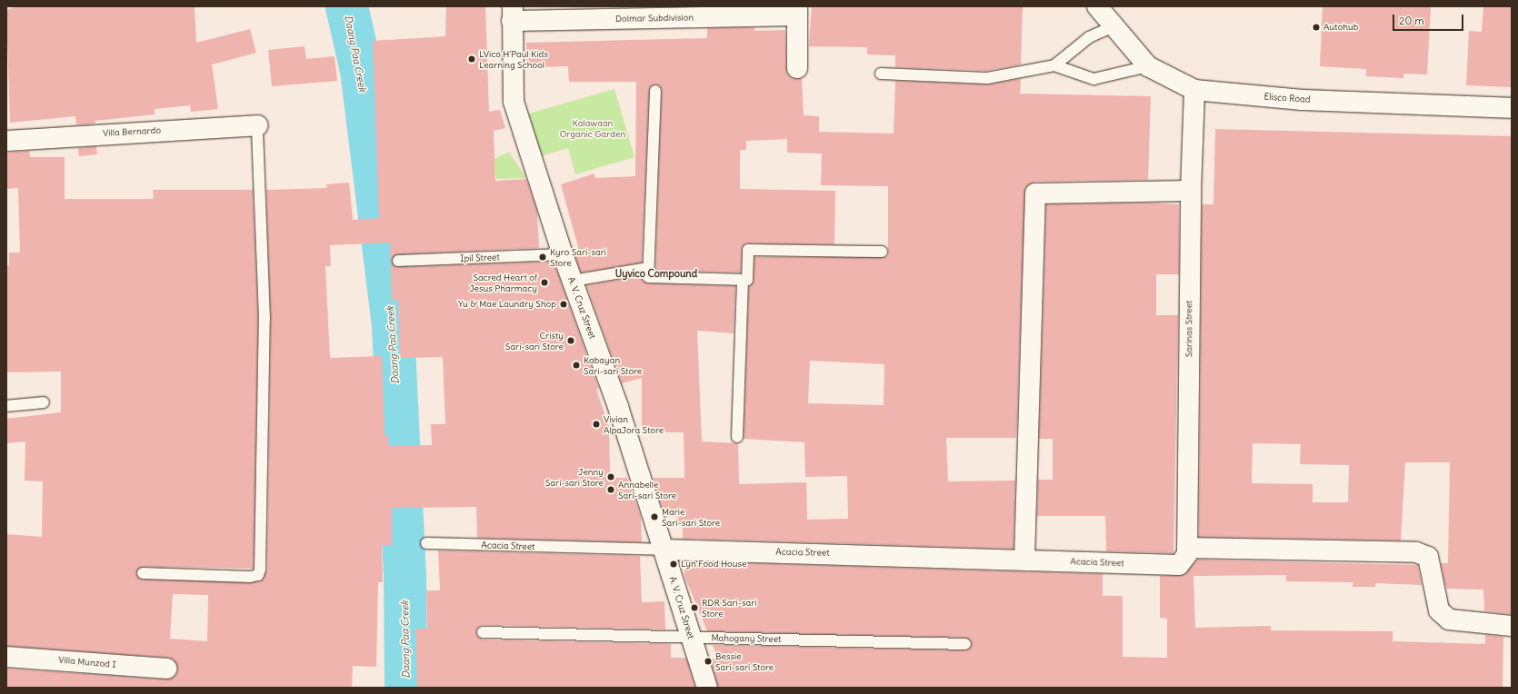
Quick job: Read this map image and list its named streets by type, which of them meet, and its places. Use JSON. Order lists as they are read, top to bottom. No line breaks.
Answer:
{"streets":{"street":["Dolmar Subdivision","Elisco Road","Villa Bernardo","A. V. Cruz Street","Sarinas Street","Acacia Street","Villa Munzod I"],"lane":["Ipil Street","Mahogany Street"]},"crossings":[["Dolmar Subdivision","A. V. Cruz Street"],["Elisco Road","Sarinas Street"],["Ipil Street","A. V. Cruz Street"],["A. V. Cruz Street","Acacia Street"],["A. V. Cruz Street","Mahogany Street"],["Sarinas Street","Acacia Street"]],"districts":["Uyvico Compound"],"water":["Daang Paa Creek"],"parks":["Kalawaan Organic Garden"],"places":["Autohub","LVico H'Paul Kids Learning School","Kyro Sari-sari Store","Sacred Heart of Jesus Pharmacy","Yu & Mae Laundry Shop","Cristy Sari-sari Store","Kabayan Sari-sari Store","Vivian AlpaJora Store","Jenny Sari-sari Store","Annabelle Sari-sari Store","Marie Sari-sari Store","Lyn Food House","RDR Sari-sari Store","Bessie Sari-sari Store"],"scale_bar":"20 m"}
